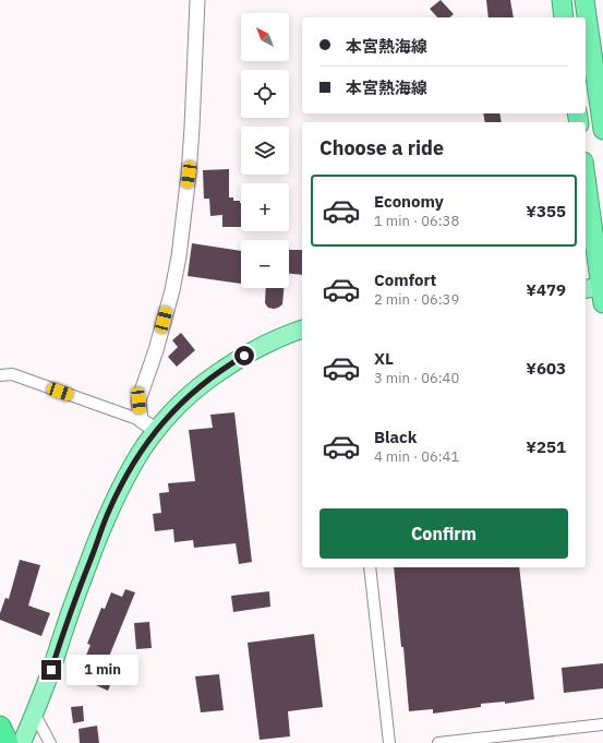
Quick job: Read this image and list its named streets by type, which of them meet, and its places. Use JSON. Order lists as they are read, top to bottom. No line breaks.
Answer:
{"north":"top left","page":{"map_buttons":["+","−"],"banner":["本宮熱海線","本宮熱海線"],"heading":"Choose a ride","list":[{"name":"Economy","note":"1 min · 06:38","value":"¥355"},{"name":"Comfort","note":"2 min · 06:39","value":"¥479"},{"name":"XL","note":"3 min · 06:40","value":"¥603"},{"name":"Black","note":"4 min · 06:41","value":"¥251"}],"buttons":"Confirm","bubble":"1 min"}}
